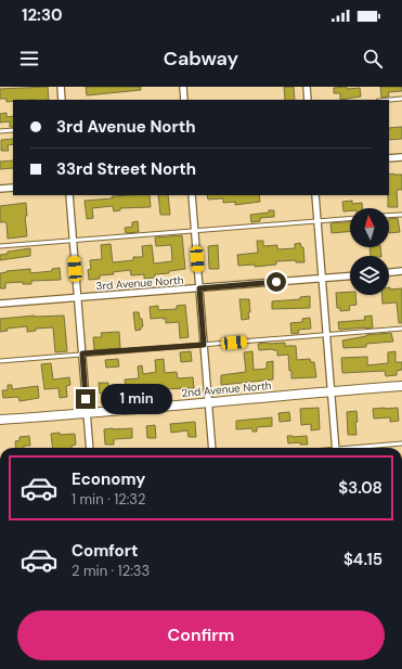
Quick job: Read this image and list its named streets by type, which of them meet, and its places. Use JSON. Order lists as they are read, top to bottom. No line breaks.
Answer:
{"streets":{"main road":["2nd Avenue North"],"street":["3rd Avenue North"]},"north":"top","page":{"status":"12:30","header":"Cabway","banner":["3rd Avenue North","33rd Street North"],"bubble":"1 min","list":[{"name":"Economy","note":"1 min · 12:32","value":"$3.08"},{"name":"Comfort","note":"2 min · 12:33","value":"$4.15"}],"buttons":"Confirm"}}
